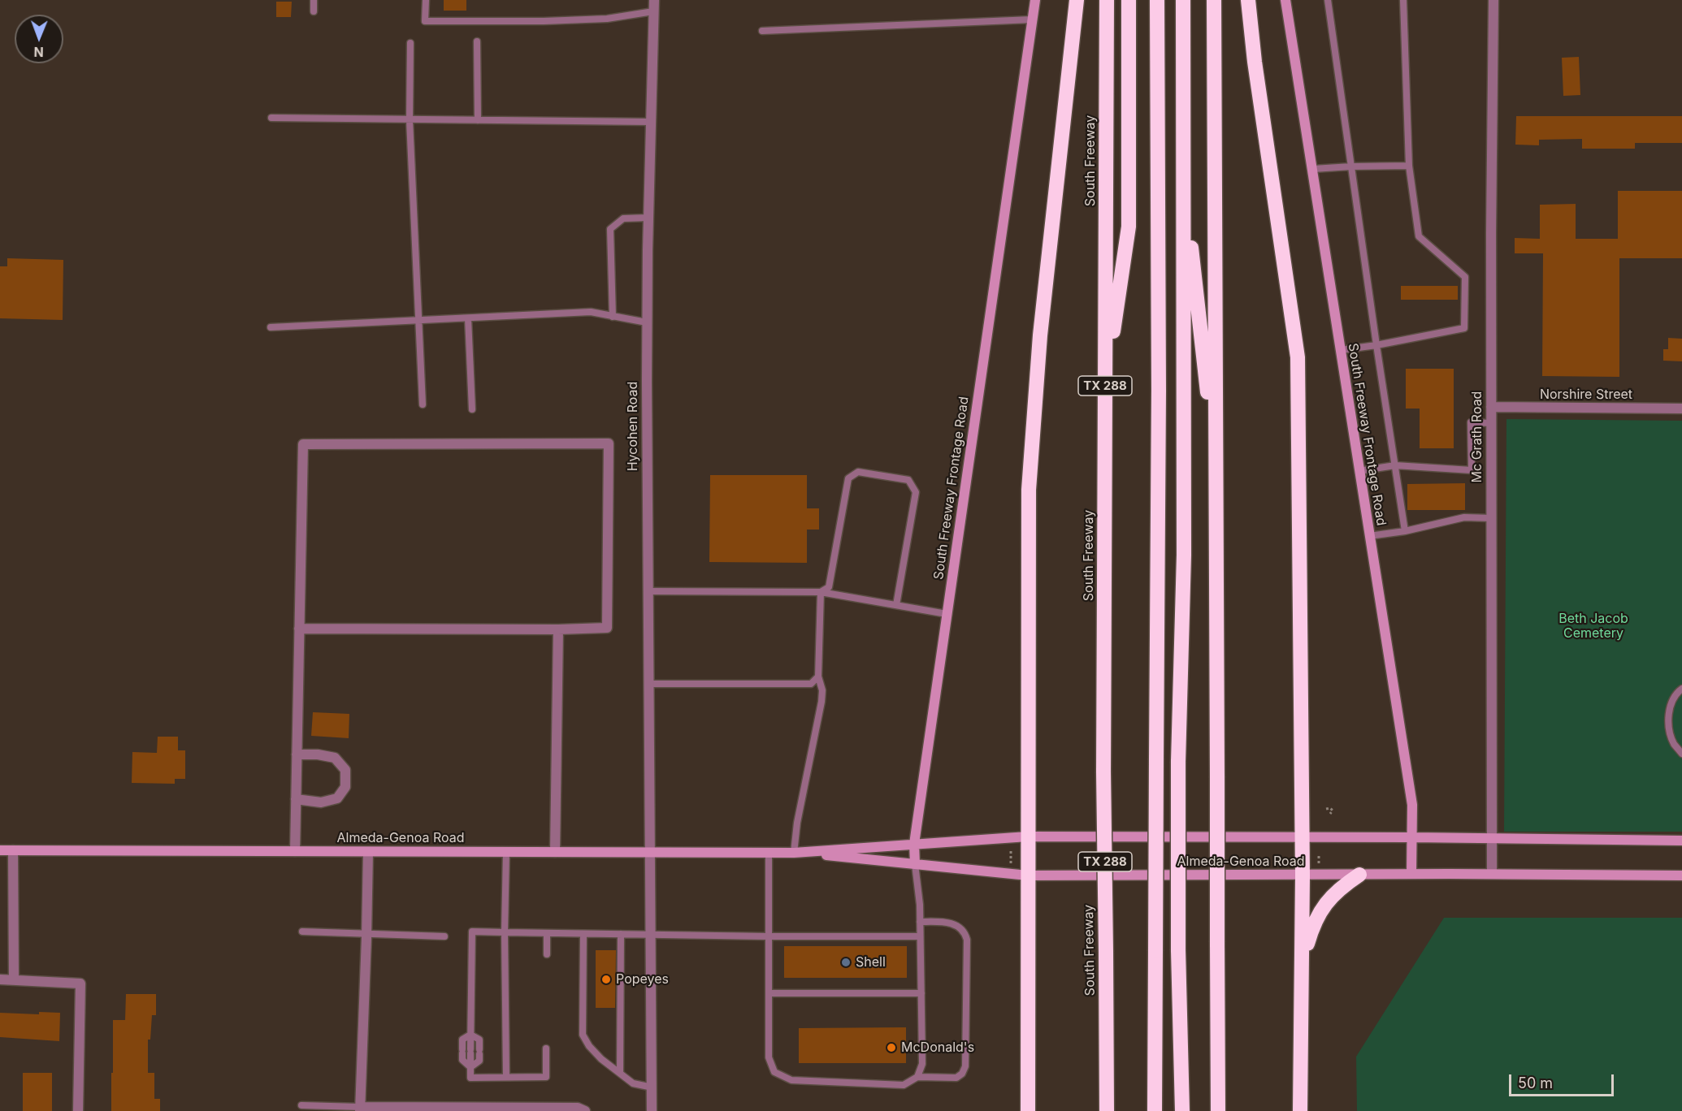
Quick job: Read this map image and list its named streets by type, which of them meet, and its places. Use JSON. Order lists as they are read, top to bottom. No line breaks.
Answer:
{"streets":{"highway":["South Freeway","TX 288"],"main road":["South Freeway Frontage Road","Almeda-Genoa Road"],"street":["Norshire Street","Hycohen Road","Mc Grath Road"]},"crossings":[["Norshire Street","Mc Grath Road"],["Hycohen Road","Almeda-Genoa Road"],["South Freeway Frontage Road","Almeda-Genoa Road"],["Mc Grath Road","Almeda-Genoa Road"]],"parks":["Beth Jacob Cemetery"],"places":["Shell","Popeyes","McDonald's"],"scale_bar":"50 m","north":"bottom"}
